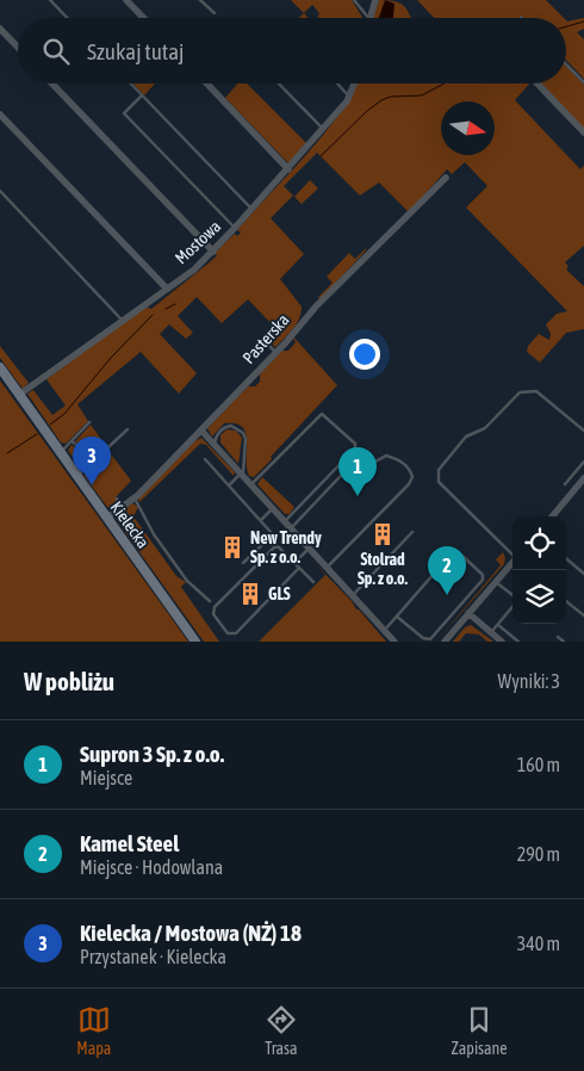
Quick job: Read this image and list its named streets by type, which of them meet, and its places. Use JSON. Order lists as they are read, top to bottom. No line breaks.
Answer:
{"streets":{"main road":["Kielecka"],"street":["Mostowa","Pasterska"]},"crossings":[["Mostowa","Kielecka"],["Pasterska","Kielecka"]],"places":{"building":["Stolrad Sp. z o.o.","New Trendy Sp. z o.o.","GLS"]},"north":"right","page":{"search":"Szukaj tutaj","pins":["3","1","2"],"heading":["W pobliżu","Wyniki: 3"],"list":[{"mark":"1","name":"Supron 3 Sp. z o.o.","note":"Miejsce","value":"160 m"},{"mark":"2","name":"Kamel Steel","note":"Miejsce · Hodowlana","value":"290 m"},{"mark":"3","name":"Kielecka / Mostowa (NŻ) 18","note":"Przystanek · Kielecka","value":"340 m"}],"nav":["Mapa","Trasa","Zapisane"]}}
